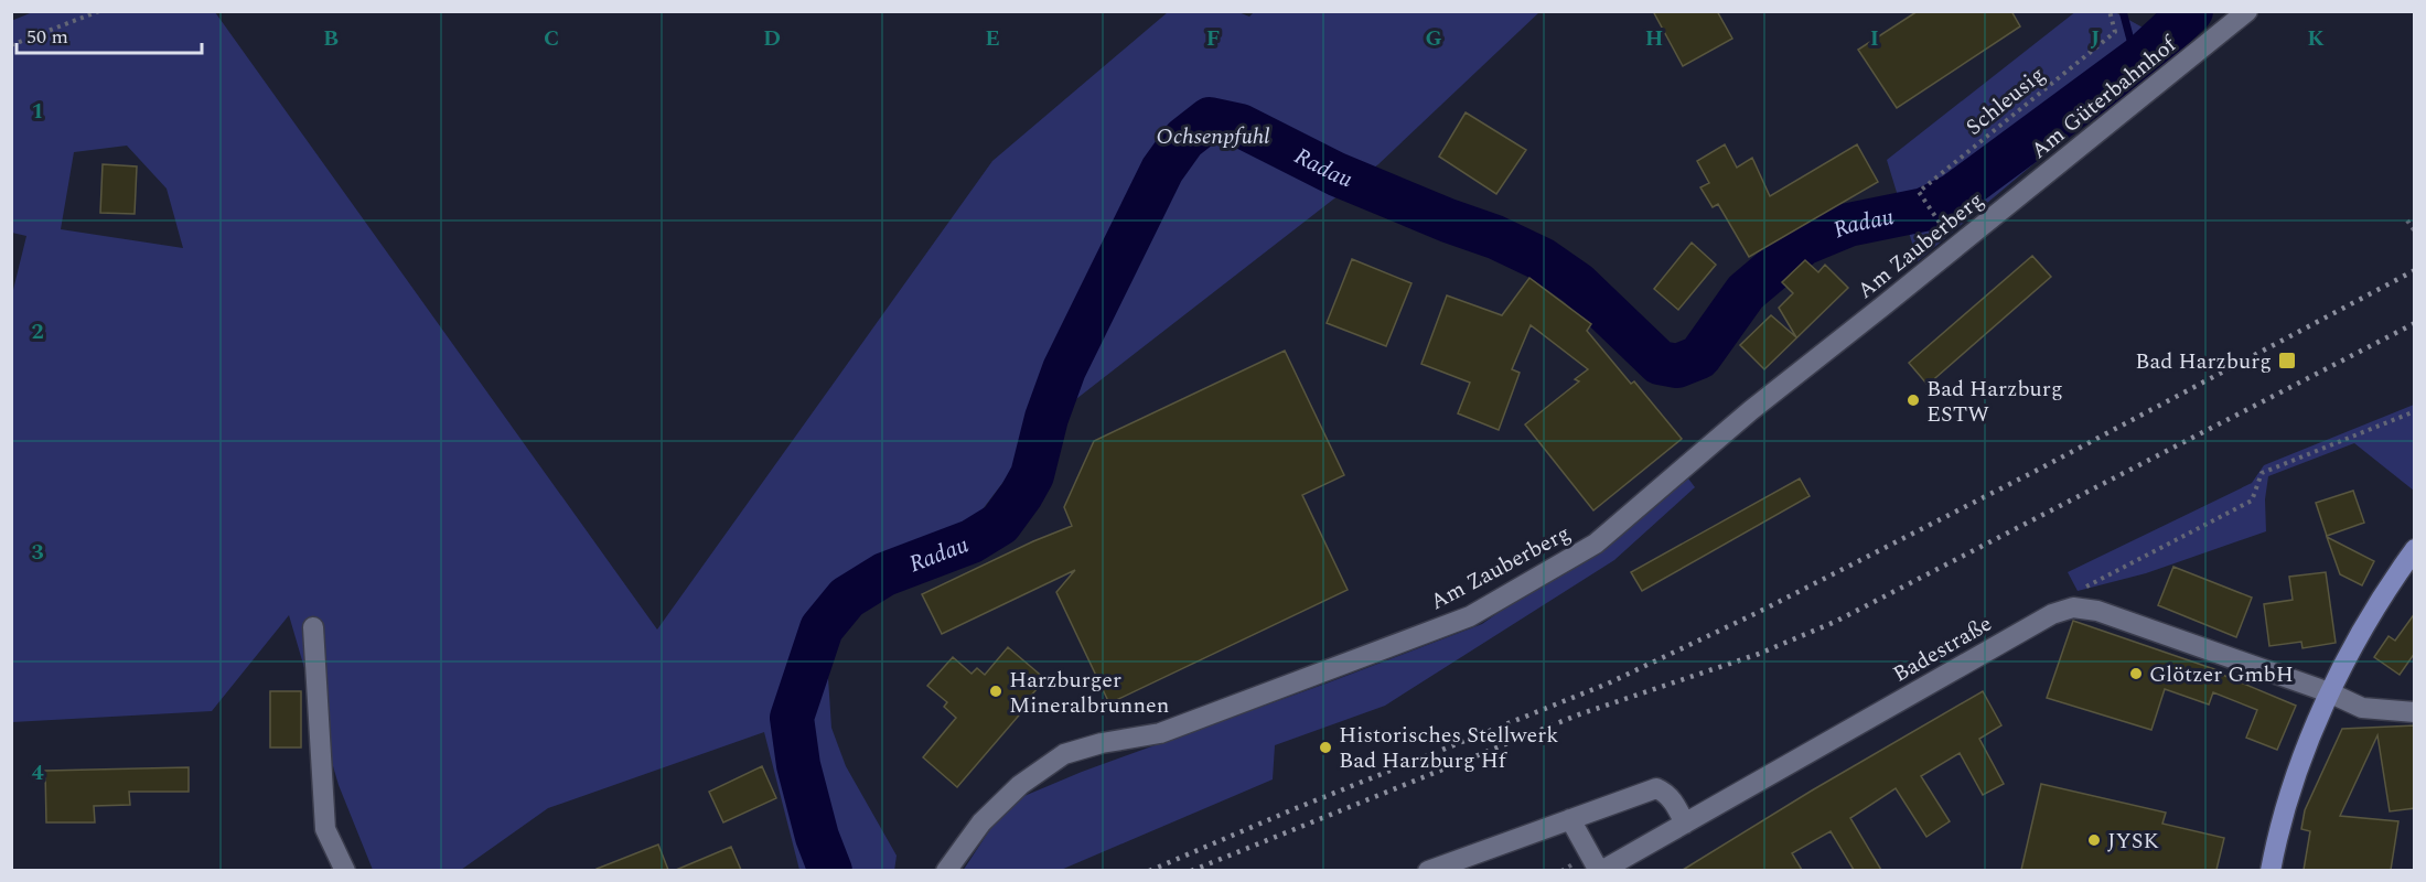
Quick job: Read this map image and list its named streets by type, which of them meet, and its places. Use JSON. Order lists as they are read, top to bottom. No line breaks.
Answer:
{"streets":{"street":["Am Güterbahnhof","Am Zauberberg","Badestraße"],"path":["Schleusig"]},"crossings":[["Am Güterbahnhof","Am Zauberberg"]],"water":["Radau"],"parks":["Ochsenpfuhl"],"places":{"transit":["Bad Harzburg"],"other":["Bad Harzburg ESTW","Glötzer GmbH","Harzburger Mineralbrunnen","Historisches Stellwerk Bad Harzburg Hf","JYSK"]},"scale_bar":"50 m","grid":{"columns":["B","C","D","E","F","G","H","I","J","K"],"rows":["1","2","3","4"]}}
